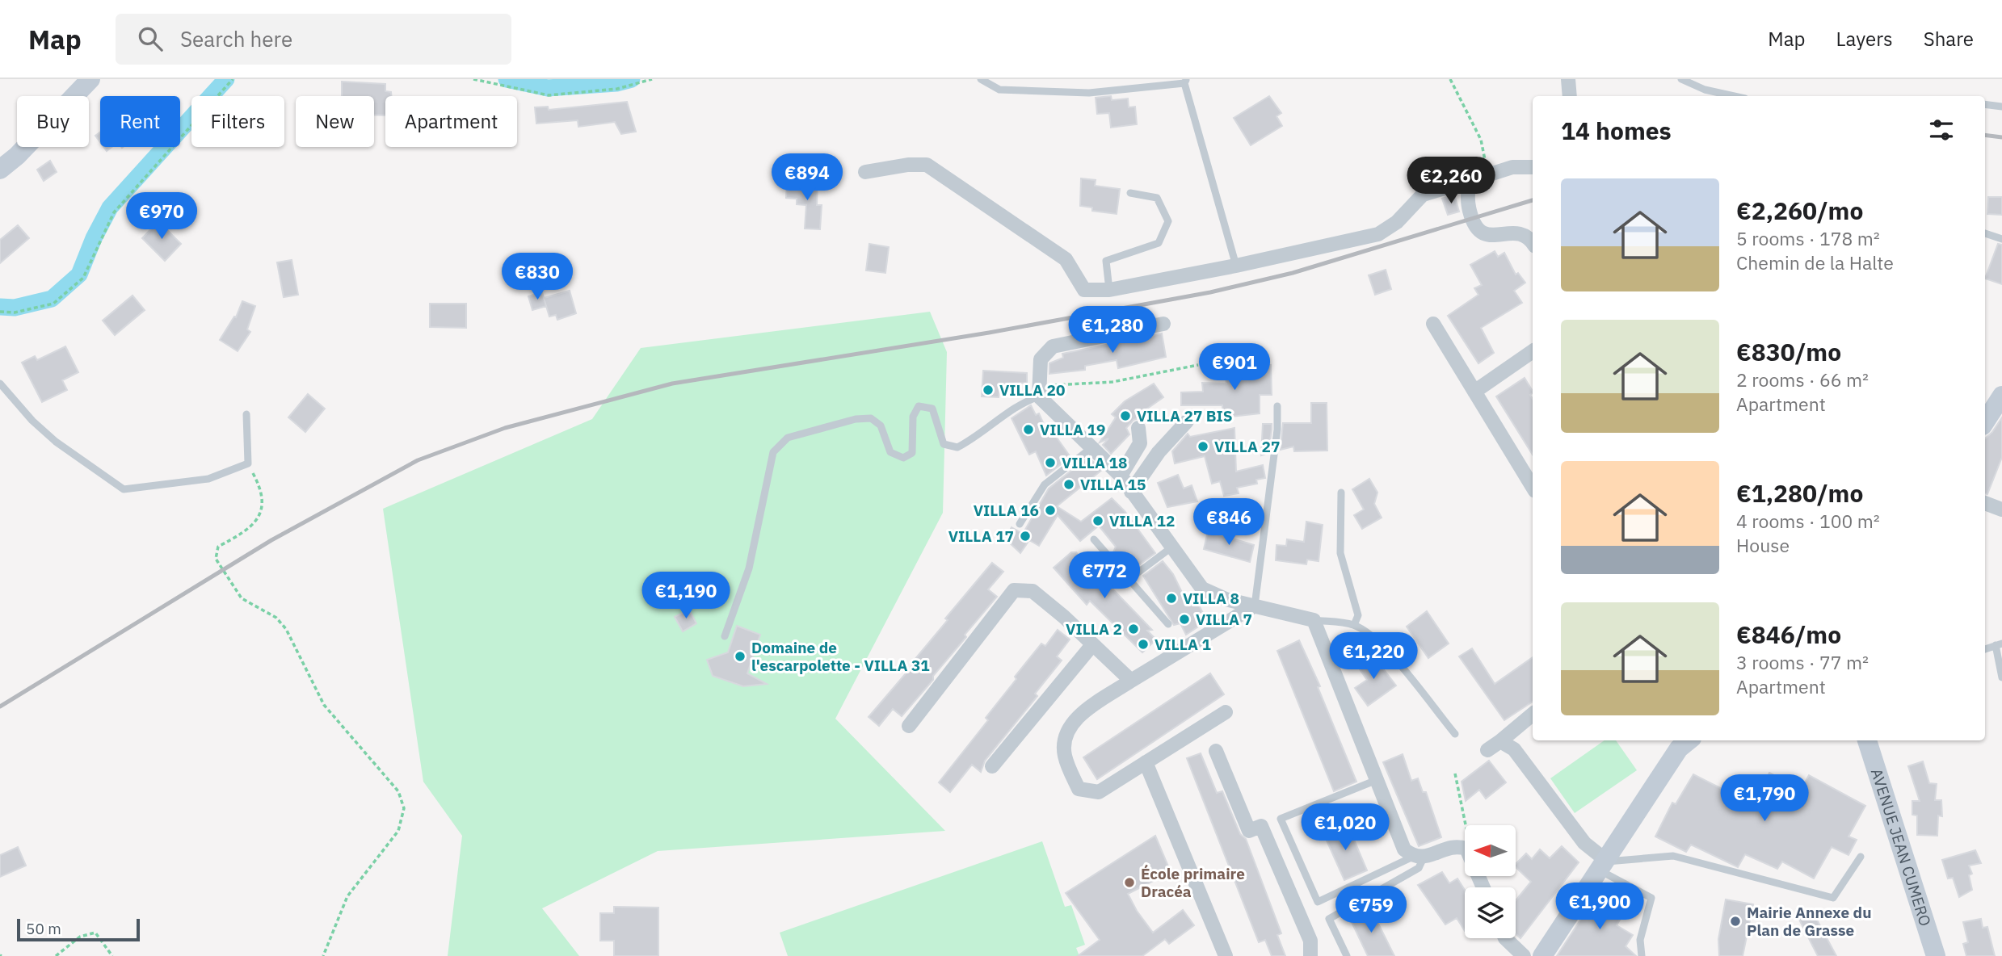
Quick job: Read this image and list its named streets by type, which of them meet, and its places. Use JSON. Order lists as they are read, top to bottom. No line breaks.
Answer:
{"streets":{"street":["AVENUE JEAN CUMERO"]},"places":["VILLA 20","VILLA 27 BIS","VILLA 19","VILLA 27","VILLA 18","VILLA 15","VILLA 16","VILLA 12","VILLA 17","VILLA 8","VILLA 7","VILLA 2","VILLA 1","Domaine de l'escarpolette - VILLA 31","École primaire Dracéa","Mairie Annexe du Plan de Grasse"],"scale_bar":"50 m","north":"left","page":{"header":"Map","search":"Search here","nav":["Map","Layers","Share"],"chip":["Buy","Rent","Filters","New","Apartment"],"heading":"14 homes","price":["€894","€2,260","€970","€830","€1,280","€901","€846","€772","€1,190","€1,220","€1,790","€1,020","€1,900","€759"],"list":[{"name":"€2,260/mo","note":"5 rooms · 178 m² · Chemin de la Halte"},{"name":"€830/mo","note":"2 rooms · 66 m² · Apartment"},{"name":"€1,280/mo","note":"4 rooms · 100 m² · House"},{"name":"€846/mo","note":"3 rooms · 77 m² · Apartment"}],"scale":"50 m"}}
